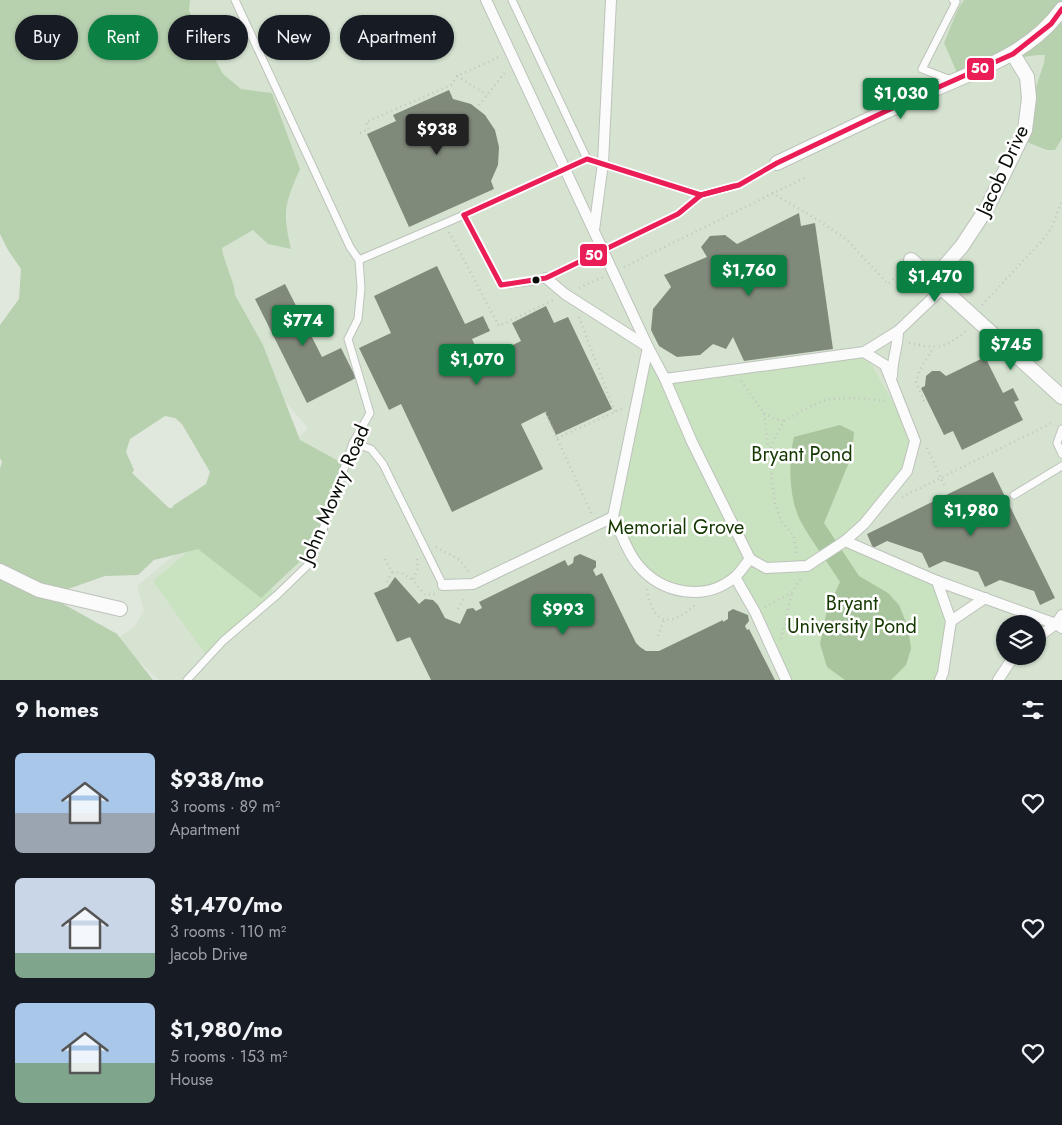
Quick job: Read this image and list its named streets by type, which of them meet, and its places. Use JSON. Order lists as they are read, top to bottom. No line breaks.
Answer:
{"streets":{"street":["Jacob Drive"],"lane":["John Mowry Road"]},"parks":["Bryant Pond","Memorial Grove","Bryant University Pond"],"lines":["transit line 50"],"page":{"chip":["Buy","Rent","Filters","New","Apartment"],"price":["$1,030","$938","$1,760","$1,470","$774","$745","$1,070","$1,980","$993"],"heading":"9 homes","list":[{"name":"$938/mo","note":"3 rooms · 89 m² · Apartment"},{"name":"$1,470/mo","note":"3 rooms · 110 m² · Jacob Drive"},{"name":"$1,980/mo","note":"5 rooms · 153 m² · House"}]}}
